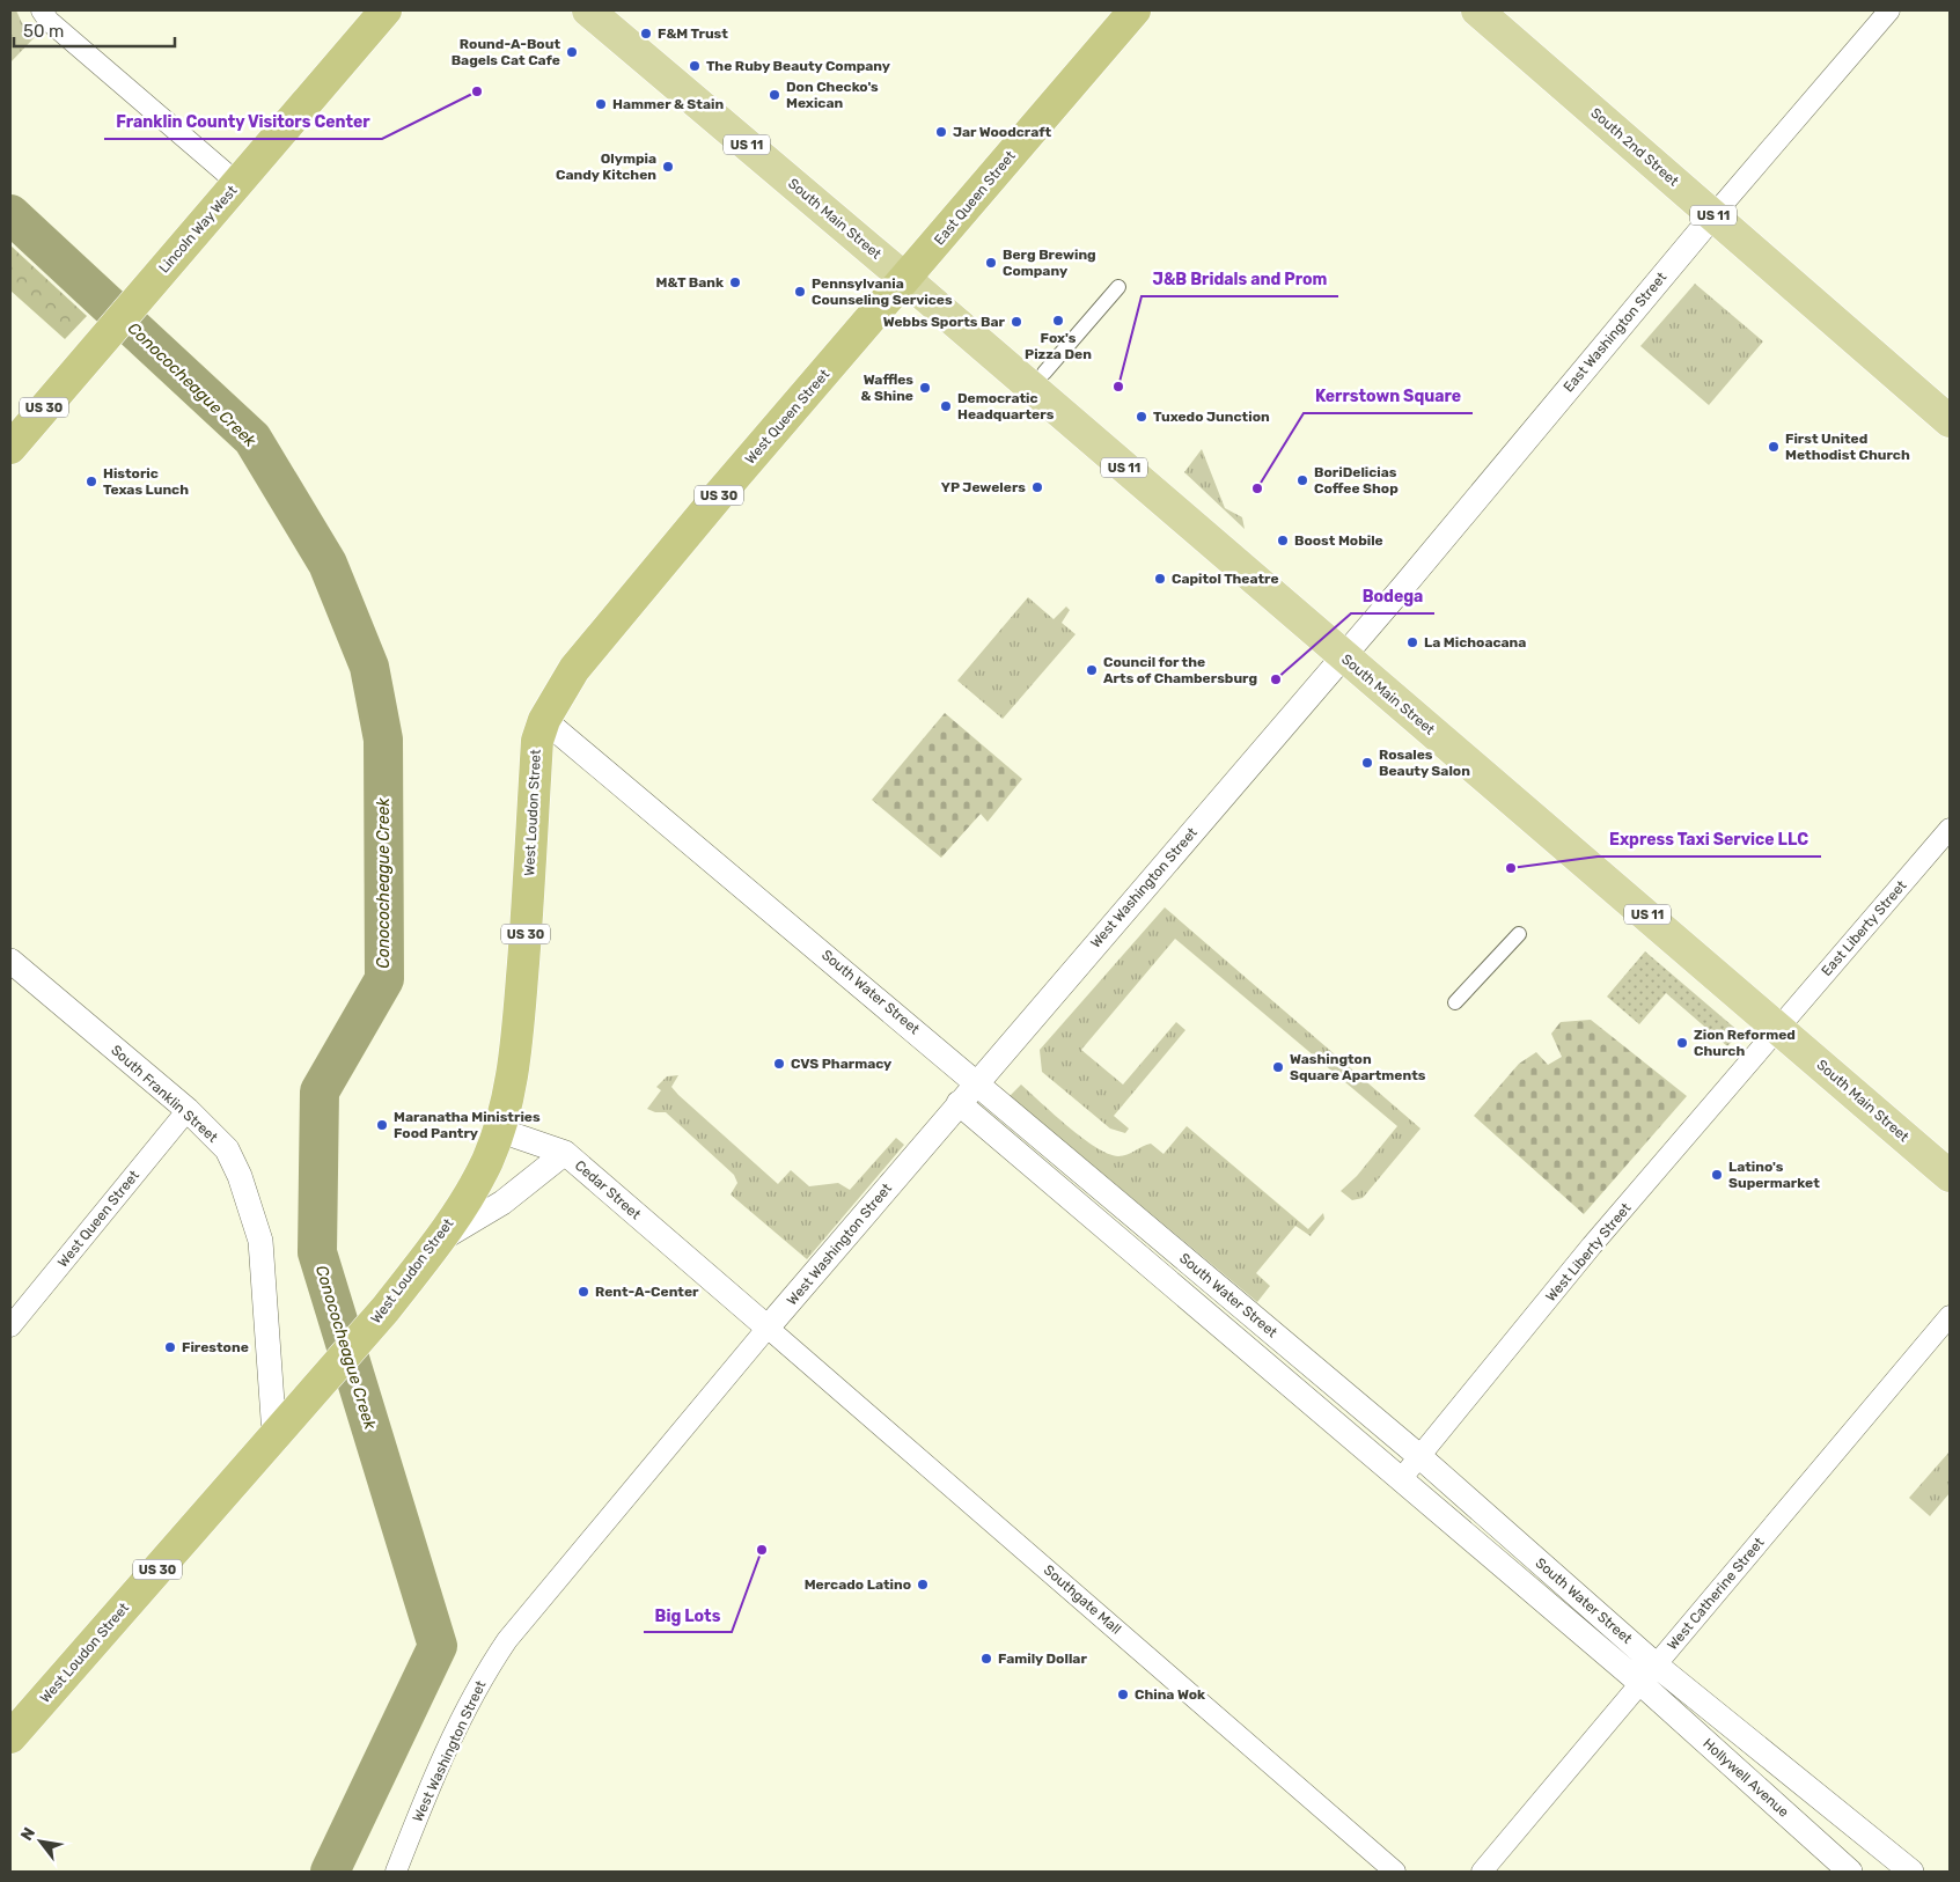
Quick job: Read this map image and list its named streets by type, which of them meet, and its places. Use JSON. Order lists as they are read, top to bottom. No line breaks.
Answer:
{"streets":{"highway":["East Queen Street","Lincoln Way West","US 30","West Queen Street","West Loudon Street"],"main road":["US 11","South 2nd Street","South Main Street"],"street":["East Washington Street","West Washington Street","East Liberty Street","South Water Street","South Franklin Street","Cedar Street","West Liberty Street","West Catherine Street","Southgate Mall","Hollywell Avenue"]},"crossings":[["South 2nd Street","East Washington Street"],["East Queen Street","South Main Street"],["East Queen Street","West Queen Street"],["South Main Street","East Washington Street"],["South Main Street","West Queen Street"],["South Main Street","West Washington Street"],["South Main Street","East Liberty Street"],["South Main Street","West Liberty Street"],["East Washington Street","West Washington Street"],["West Queen Street","West Loudon Street"],["West Queen Street","South Water Street"],["West Queen Street","South Franklin Street"],["West Loudon Street","South Water Street"],["West Loudon Street","South Franklin Street"],["West Loudon Street","Cedar Street"],["West Washington Street","South Water Street"],["West Washington Street","Cedar Street"],["West Washington Street","Southgate Mall"],["East Liberty Street","West Liberty Street"],["South Water Street","West Liberty Street"],["South Water Street","West Catherine Street"],["South Water Street","Hollywell Avenue"],["Cedar Street","Southgate Mall"],["West Catherine Street","Hollywell Avenue"]],"water":["Conococheague Creek"],"places":["F&M Trust","Round-A-Bout Bagels Cat Cafe","The Ruby Beauty Company","Franklin County Visitors Center","Don Checko's Mexican","Hammer & Stain","Jar Woodcraft","Olympia Candy Kitchen","Berg Brewing Company","M&T Bank","Pennsylvania Counseling Services","Fox's Pizza Den","Webbs Sports Bar","J&B Bridals and Prom","Waffles & Shine","Democratic Headquarters","Tuxedo Junction","First United Methodist Church","BoriDelicias Coffee Shop","Historic Texas Lunch","YP Jewelers","Kerrstown Square","Boost Mobile","Capitol Theatre","La Michoacana","Council for the Arts of Chambersburg","Bodega","Rosales Beauty Salon","Express Taxi Service LLC","Zion Reformed Church","CVS Pharmacy","Washington Square Apartments","Maranatha Ministries Food Pantry","Latino's Supermarket","Rent-A-Center","Firestone","Big Lots","Mercado Latino","Family Dollar","China Wok"],"scale_bar":"50 m","north":"top left"}
